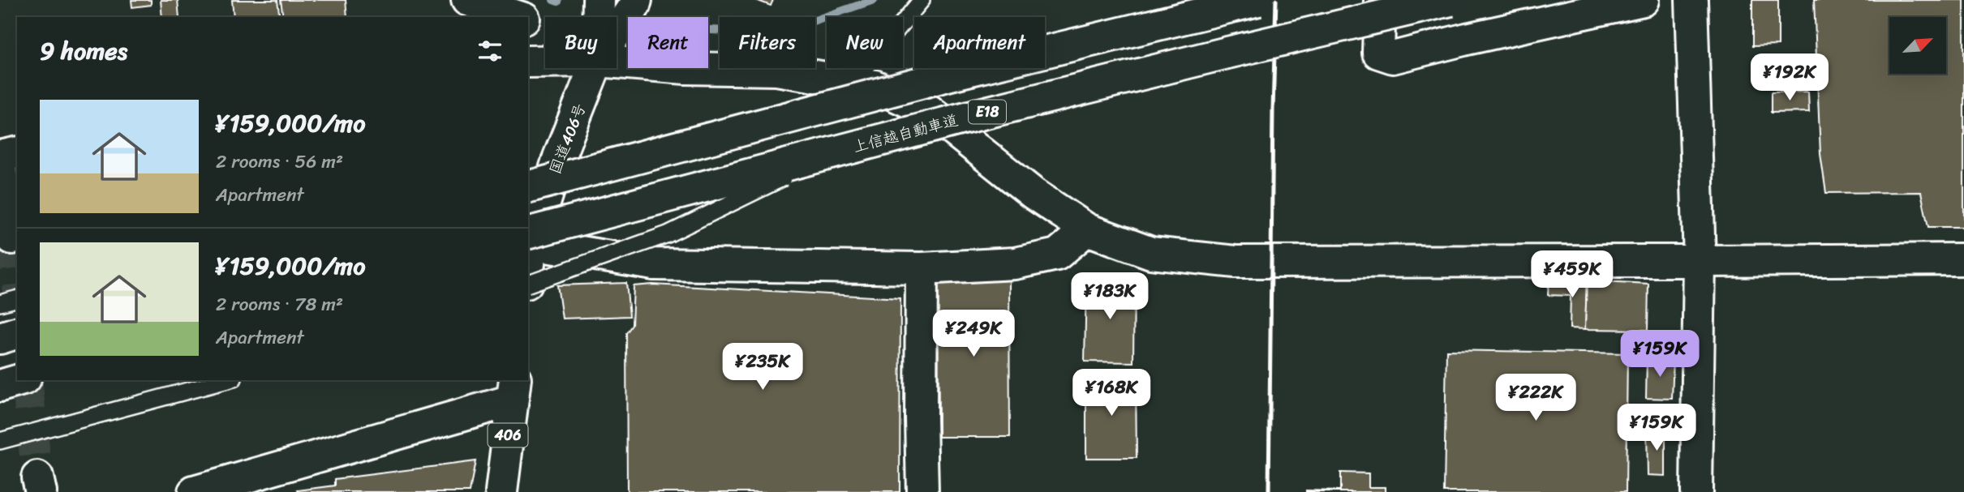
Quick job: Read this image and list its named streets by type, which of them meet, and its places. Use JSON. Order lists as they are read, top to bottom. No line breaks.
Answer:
{"streets":{"main road":["E18","上信越自動車道","国道406号","406"]},"crossings":[["上信越自動車道","国道406号"]],"north":"top right","page":{"chip":["Buy","Rent","Filters","New","Apartment"],"heading":"9 homes","price":["¥192K","¥459K","¥183K","¥249K","¥159K","¥235K","¥168K","¥222K","¥159K"],"list":[{"name":"¥159,000/mo","note":"2 rooms · 56 m² · Apartment"},{"name":"¥159,000/mo","note":"2 rooms · 78 m² · Apartment"}]}}
